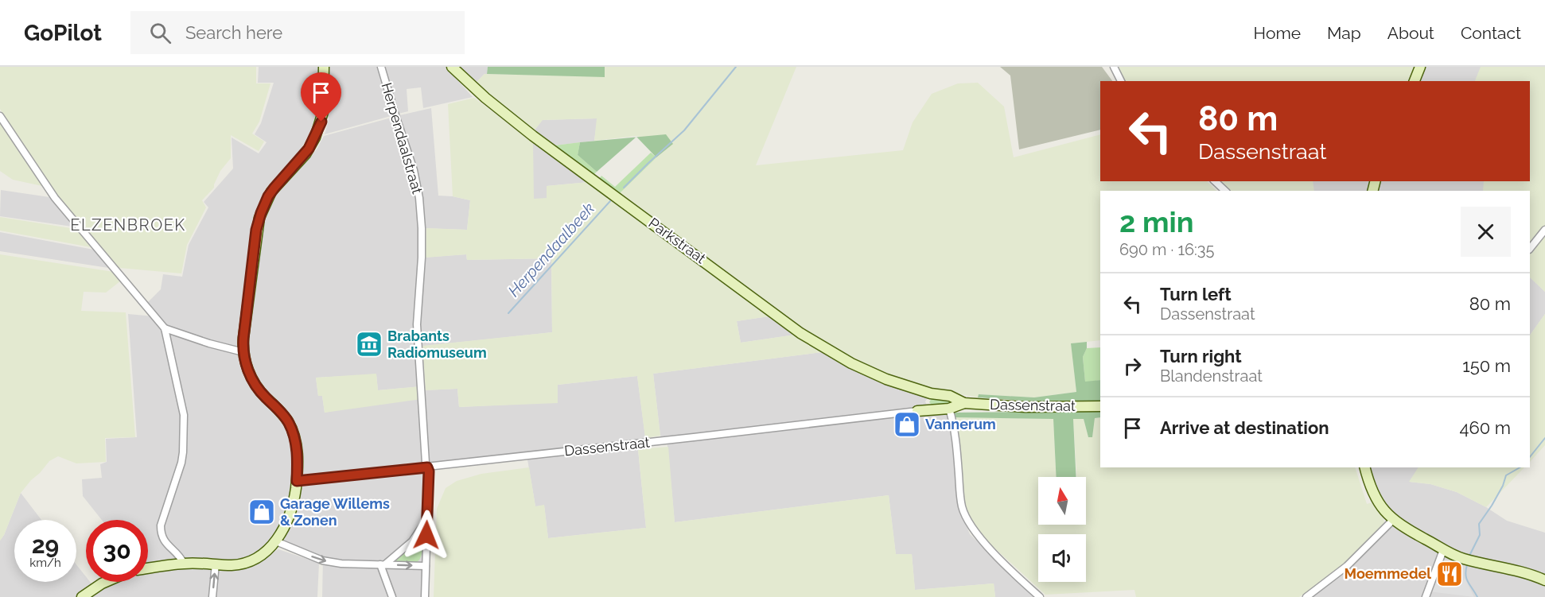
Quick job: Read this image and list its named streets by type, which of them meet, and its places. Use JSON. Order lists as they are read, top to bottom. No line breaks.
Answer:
{"streets":{"street":["Herpendaalstraat","Parkstraat","Dassenstraat"]},"crossings":[["Herpendaalstraat","Dassenstraat"],["Parkstraat","Dassenstraat"]],"districts":["ELZENBROEK"],"water":["Herpendaalbeek"],"places":{"museum":["Brabants Radiomuseum"],"shop":["Vannerum","Garage Willems & Zonen"],"restaurant":["Moemmedel"]},"north":"top","page":{"header":"GoPilot","search":"Search here","nav":["Home","Map","About","Contact"],"turn":["80 m","Dassenstraat"],"heading":["2 min","690 m · 16:35"],"list":[{"name":"Turn left","note":"Dassenstraat","value":"80 m"},{"name":"Turn right","note":"Blandenstraat","value":"150 m"},{"name":"Arrive at destination","value":"460 m"}],"speed":"29 km/h","limit":"30"}}
